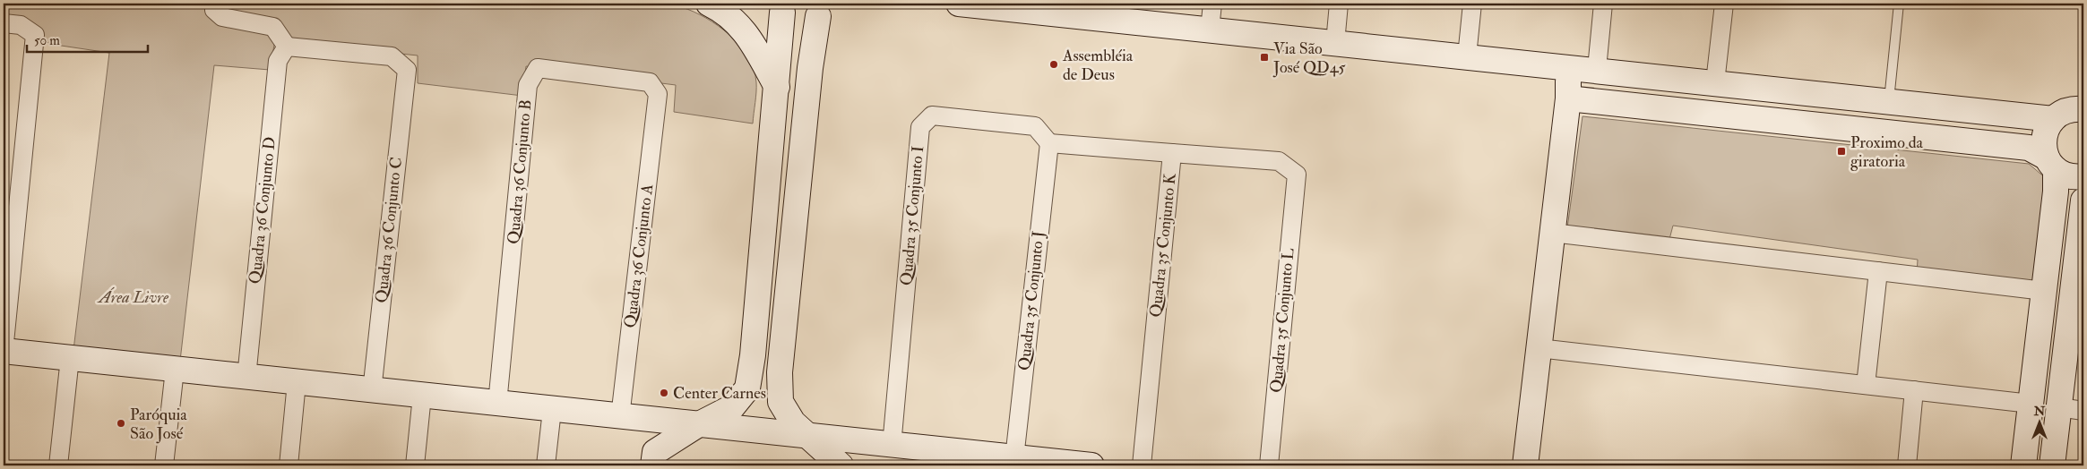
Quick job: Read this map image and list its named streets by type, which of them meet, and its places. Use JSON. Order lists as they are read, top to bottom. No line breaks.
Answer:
{"streets":{"street":["Quadra 36 Conjunto B","Quadra 36 Conjunto D","Quadra 35 Conjunto I","Quadra 36 Conjunto C","Quadra 35 Conjunto K","Quadra 36 Conjunto A","Quadra 35 Conjunto J","Quadra 35 Conjunto L"]},"crossings":[["Quadra 36 Conjunto B","Quadra 36 Conjunto A"],["Quadra 36 Conjunto D","Quadra 36 Conjunto C"],["Quadra 35 Conjunto I","Quadra 35 Conjunto J"],["Quadra 35 Conjunto K","Quadra 35 Conjunto L"]],"parks":["Área Livre"],"places":{"transit":["Via São José QD45","Proximo da giratoria"],"other":["Assembléia de Deus","Center Carnes","Paróquia São José"]},"scale_bar":"50 m","north":"top"}
